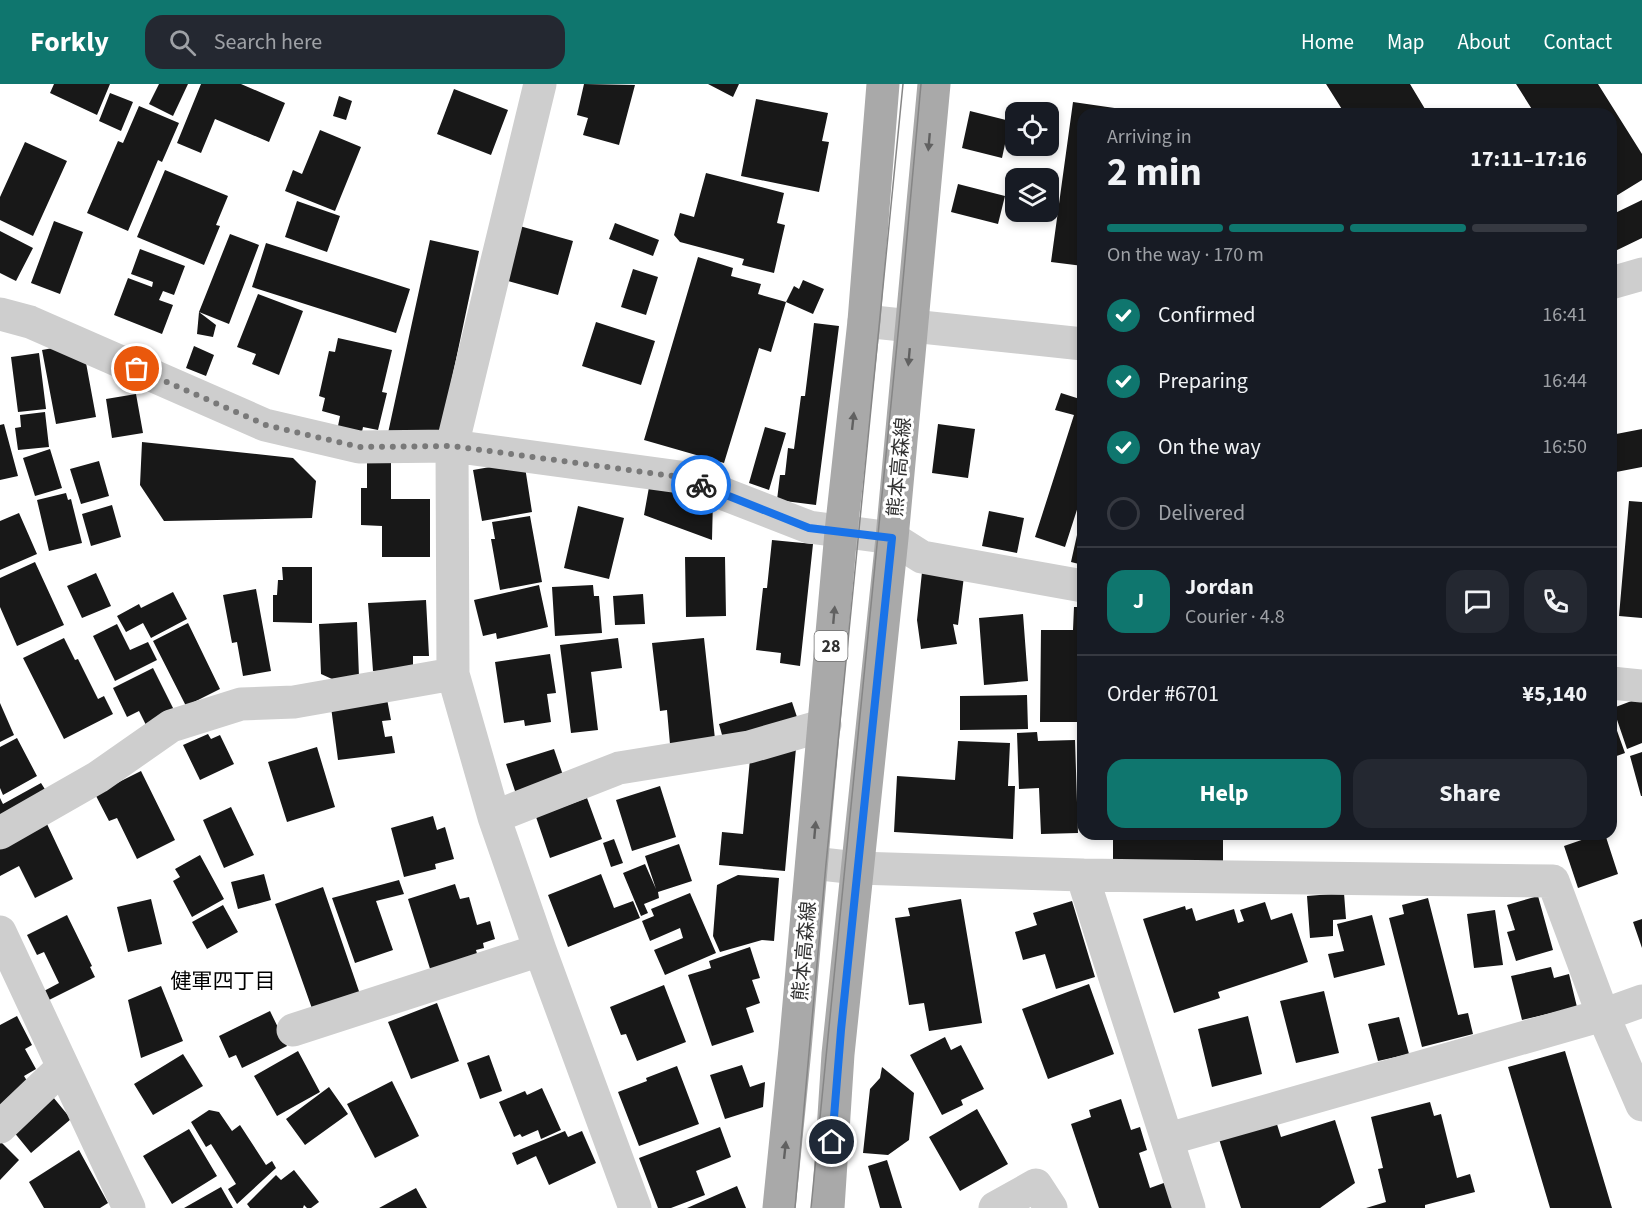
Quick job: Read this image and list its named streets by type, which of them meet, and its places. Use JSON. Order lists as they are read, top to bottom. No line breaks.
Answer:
{"streets":{"main road":["熊本高森線","28"]},"districts":["健軍四丁目"],"page":{"header":"Forkly","search":"Search here","nav":["Home","Map","About","Contact"],"heading":["2 min","Arriving in","17:11–17:16"],"panel":["Jordan","Courier · 4.8","Order #6701","¥5,140"],"bar":"On the way · 170 m","list":[["Confirmed","16:41"],["Preparing","16:44"],["On the way","16:50"],"Delivered"],"round":"J","buttons":["Help","Share"]}}
